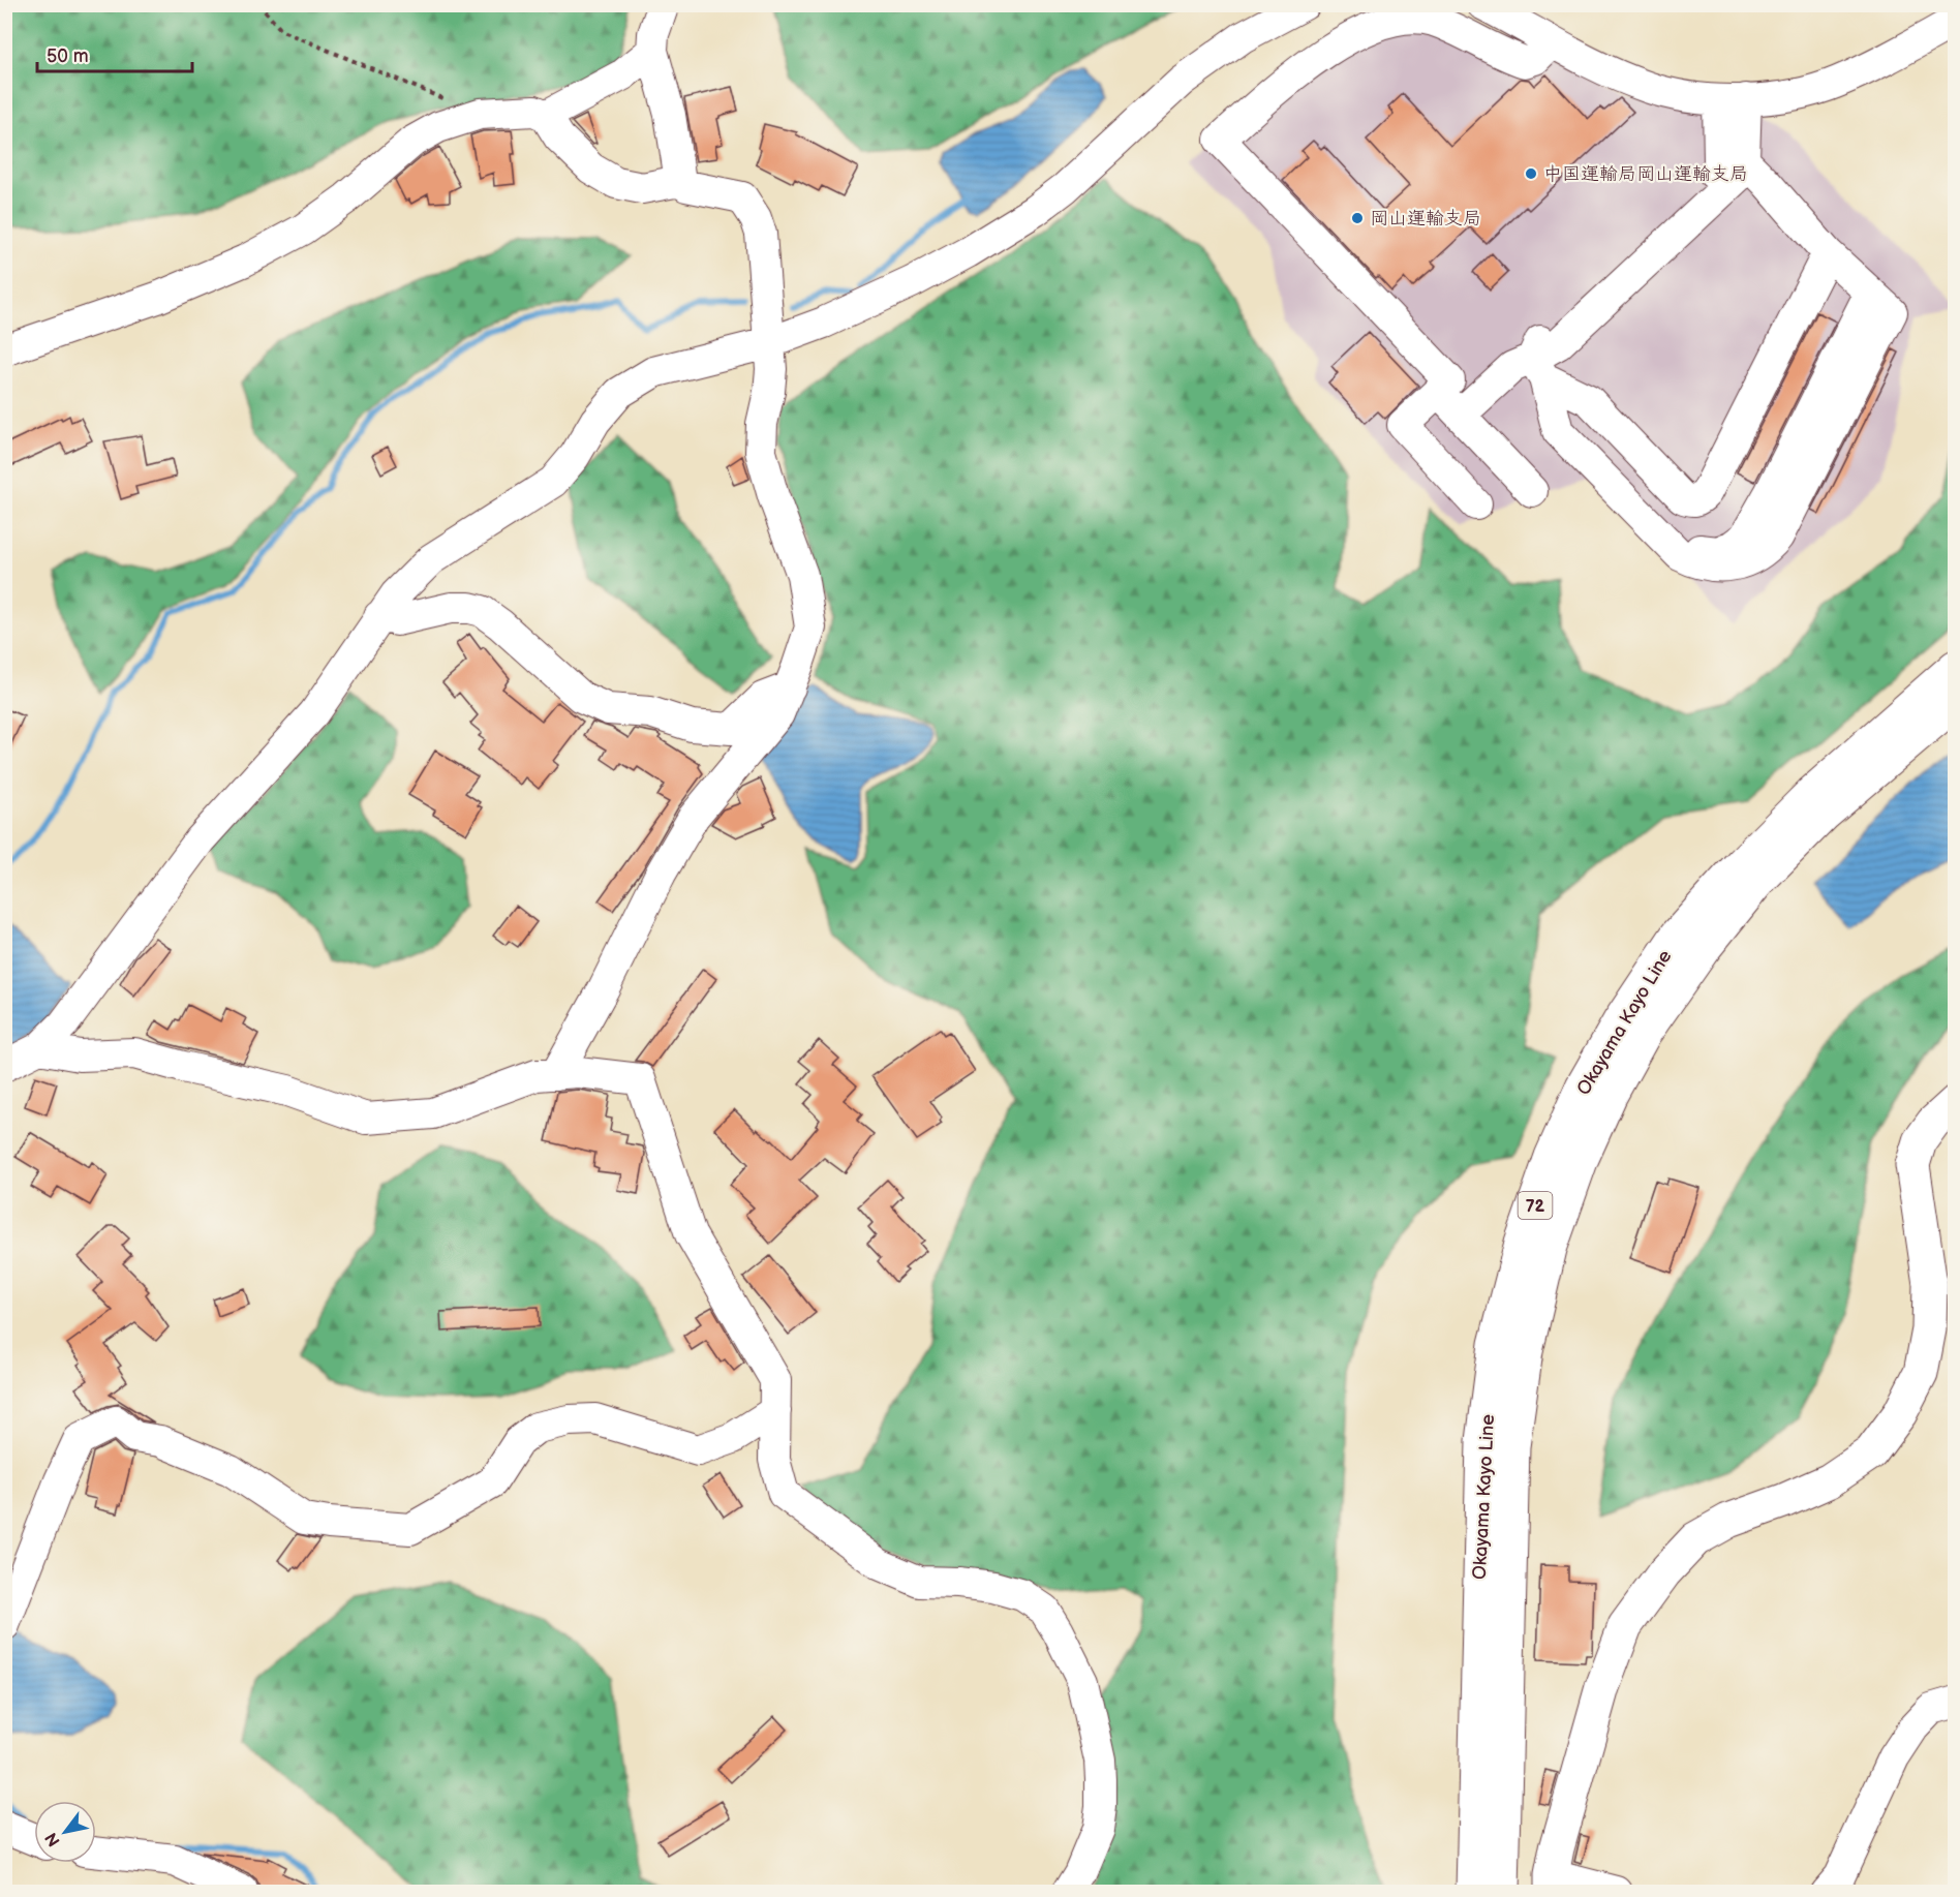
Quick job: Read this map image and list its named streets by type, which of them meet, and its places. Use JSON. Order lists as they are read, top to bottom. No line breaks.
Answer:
{"streets":{"main road":["Okayama Kayo Line","72"]},"places":["中国運輸局岡山運輸支局","岡山運輸支局"],"scale_bar":"50 m","north":"bottom left"}
